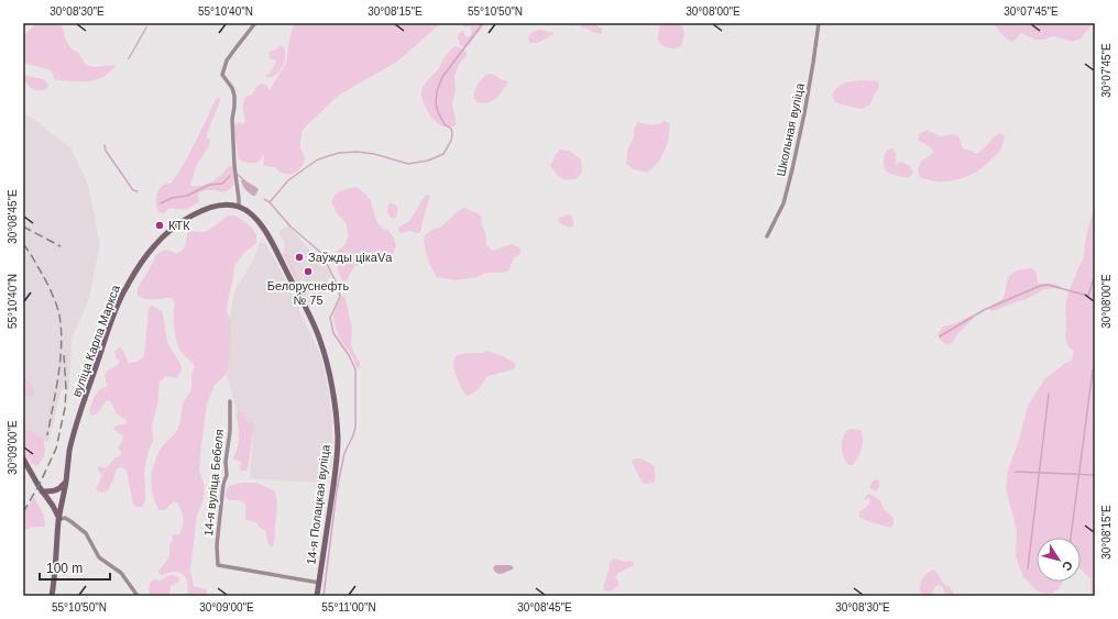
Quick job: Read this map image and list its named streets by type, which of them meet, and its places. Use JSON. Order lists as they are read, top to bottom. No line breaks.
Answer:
{"streets":{"main road":["вуліца Карла Маркса","14-я Полацкая вуліца"],"street":["Школьная вуліца","14-я вуліца Бебеля"]},"crossings":[["вуліца Карла Маркса","14-я Полацкая вуліца"],["14-я вуліца Бебеля","14-я Полацкая вуліца"]],"places":["КТК","Заўжды цікаVа","Белоруснефть № 75"],"scale_bar":"100 m","north":"bottom right","coordinates":["30°08'30\"E","55°10'40\"N","30°08'15\"E","55°10'50\"N","30°08'00\"E","30°07'45\"E","30°08'45\"E","30°09'00\"E","55°11'00\"N"]}
